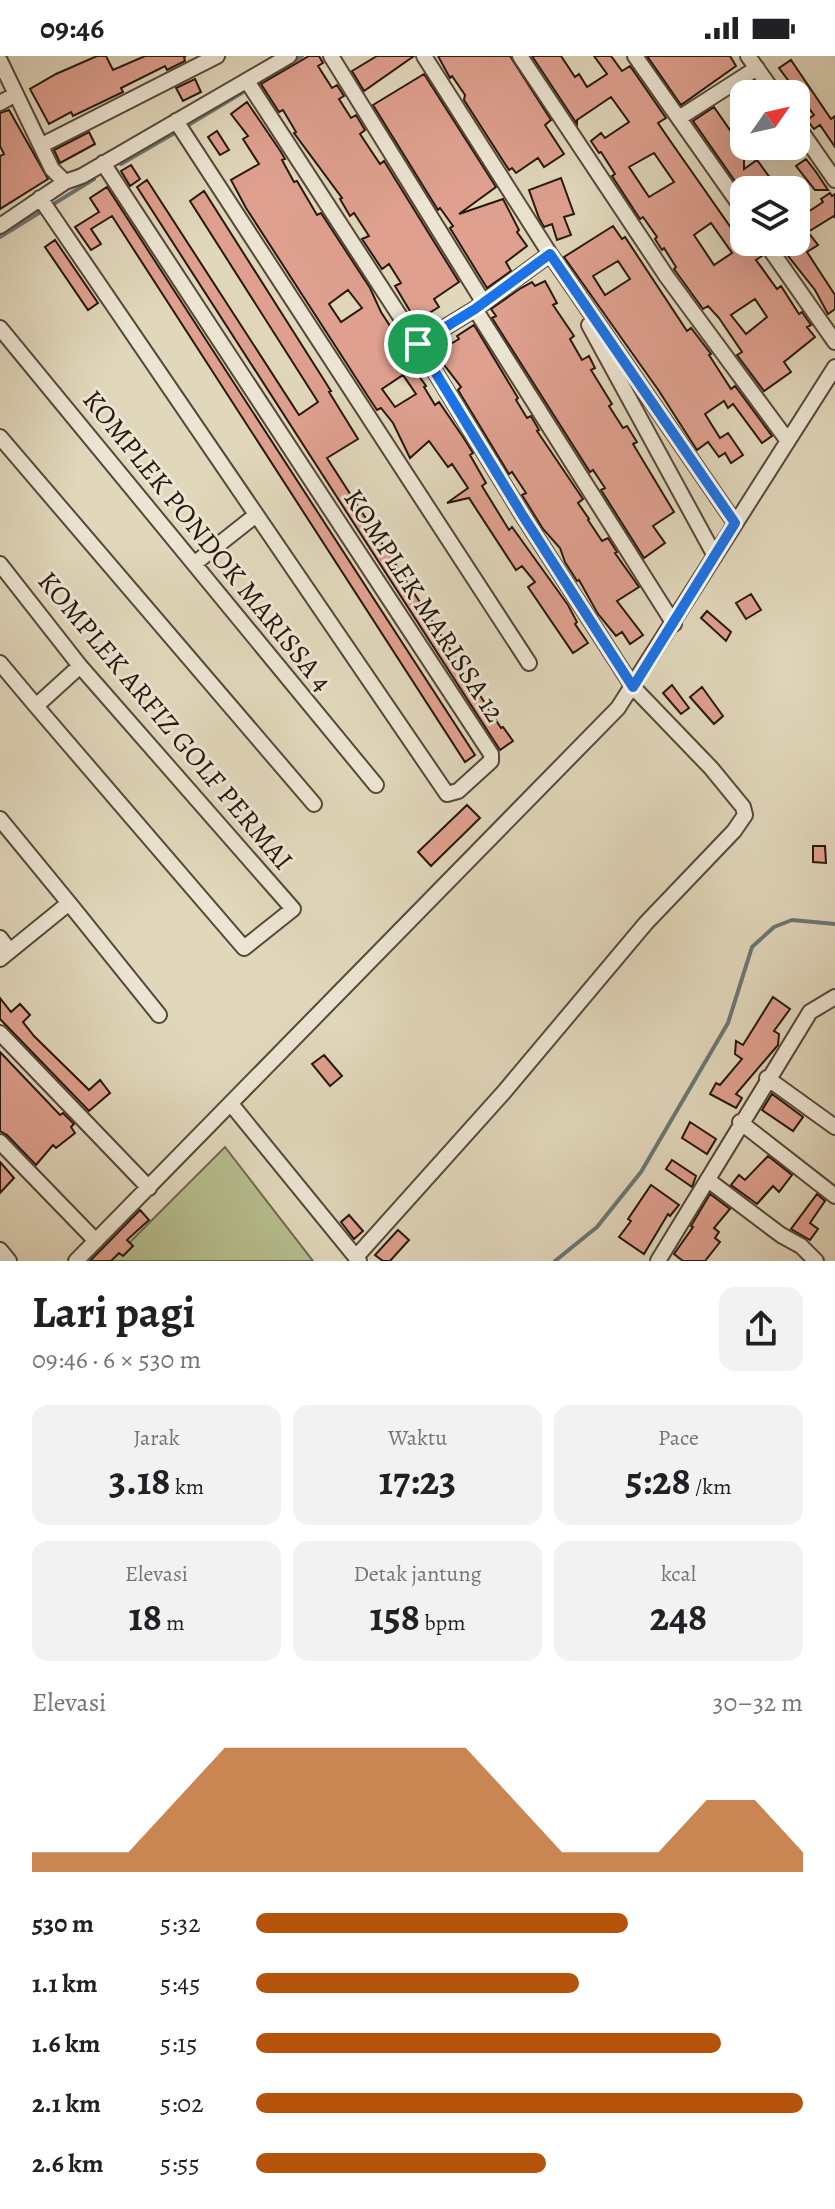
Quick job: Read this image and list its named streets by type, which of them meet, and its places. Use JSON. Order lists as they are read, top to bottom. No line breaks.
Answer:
{"streets":{"street":["KOMPLEK PONDOK MARISSA 4","KOMPLEK MARISSA 12","KOMPLEK ARFIZ GOLF PERMAI"]},"north":"top right","page":{"status":"09:46","heading":["Lari pagi","09:46 · 6 × 530 m"],"stats":[["Jarak","3.18 km"],["Waktu","17:23"],["Pace","5:28 /km"],["Elevasi","18 m"],["Detak jantung","158 bpm"],["kcal","248"]],"chart":["Elevasi","30–32 m"],"list":[{"name":"530 m","note":"5:32"},{"name":"1.1 km","note":"5:45"},{"name":"1.6 km","note":"5:15"},{"name":"2.1 km","note":"5:02"},{"name":"2.6 km","note":"5:55"}]}}
